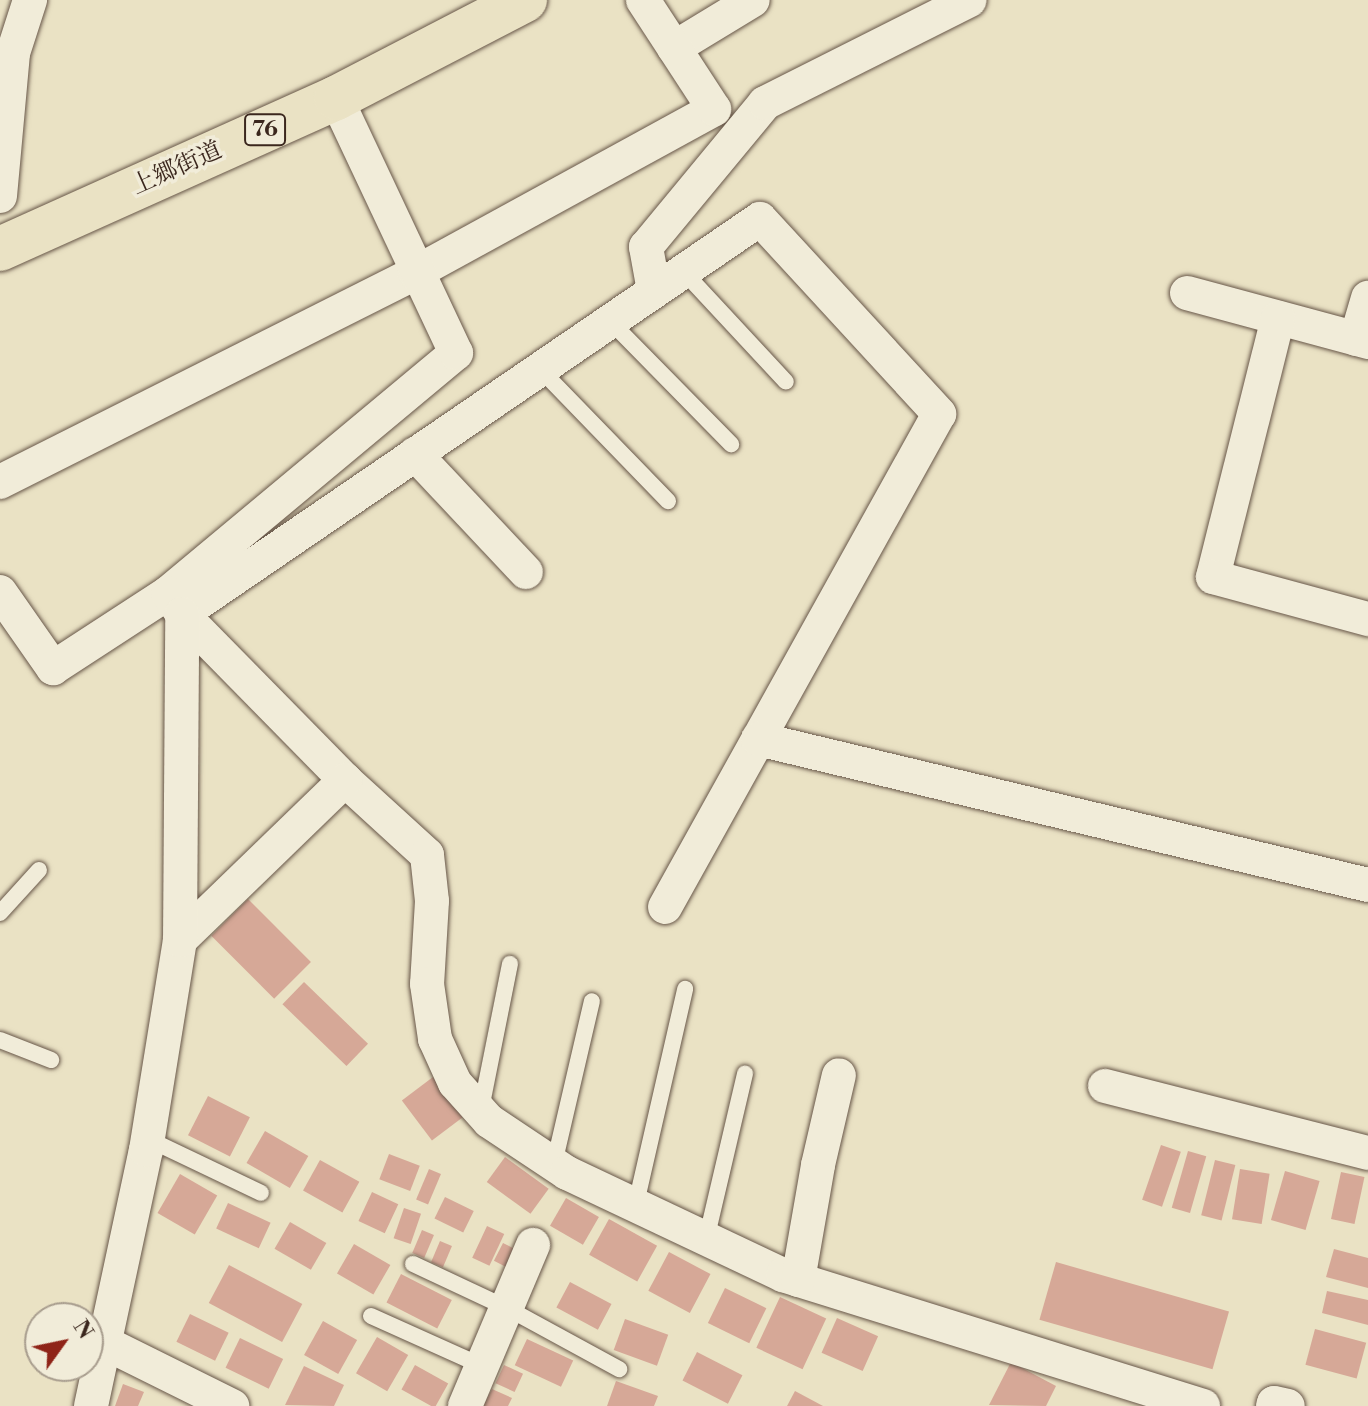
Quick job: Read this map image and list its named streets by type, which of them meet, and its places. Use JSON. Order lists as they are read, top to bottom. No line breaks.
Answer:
{"streets":{"main road":["76","上郷街道"]},"north":"top right"}
